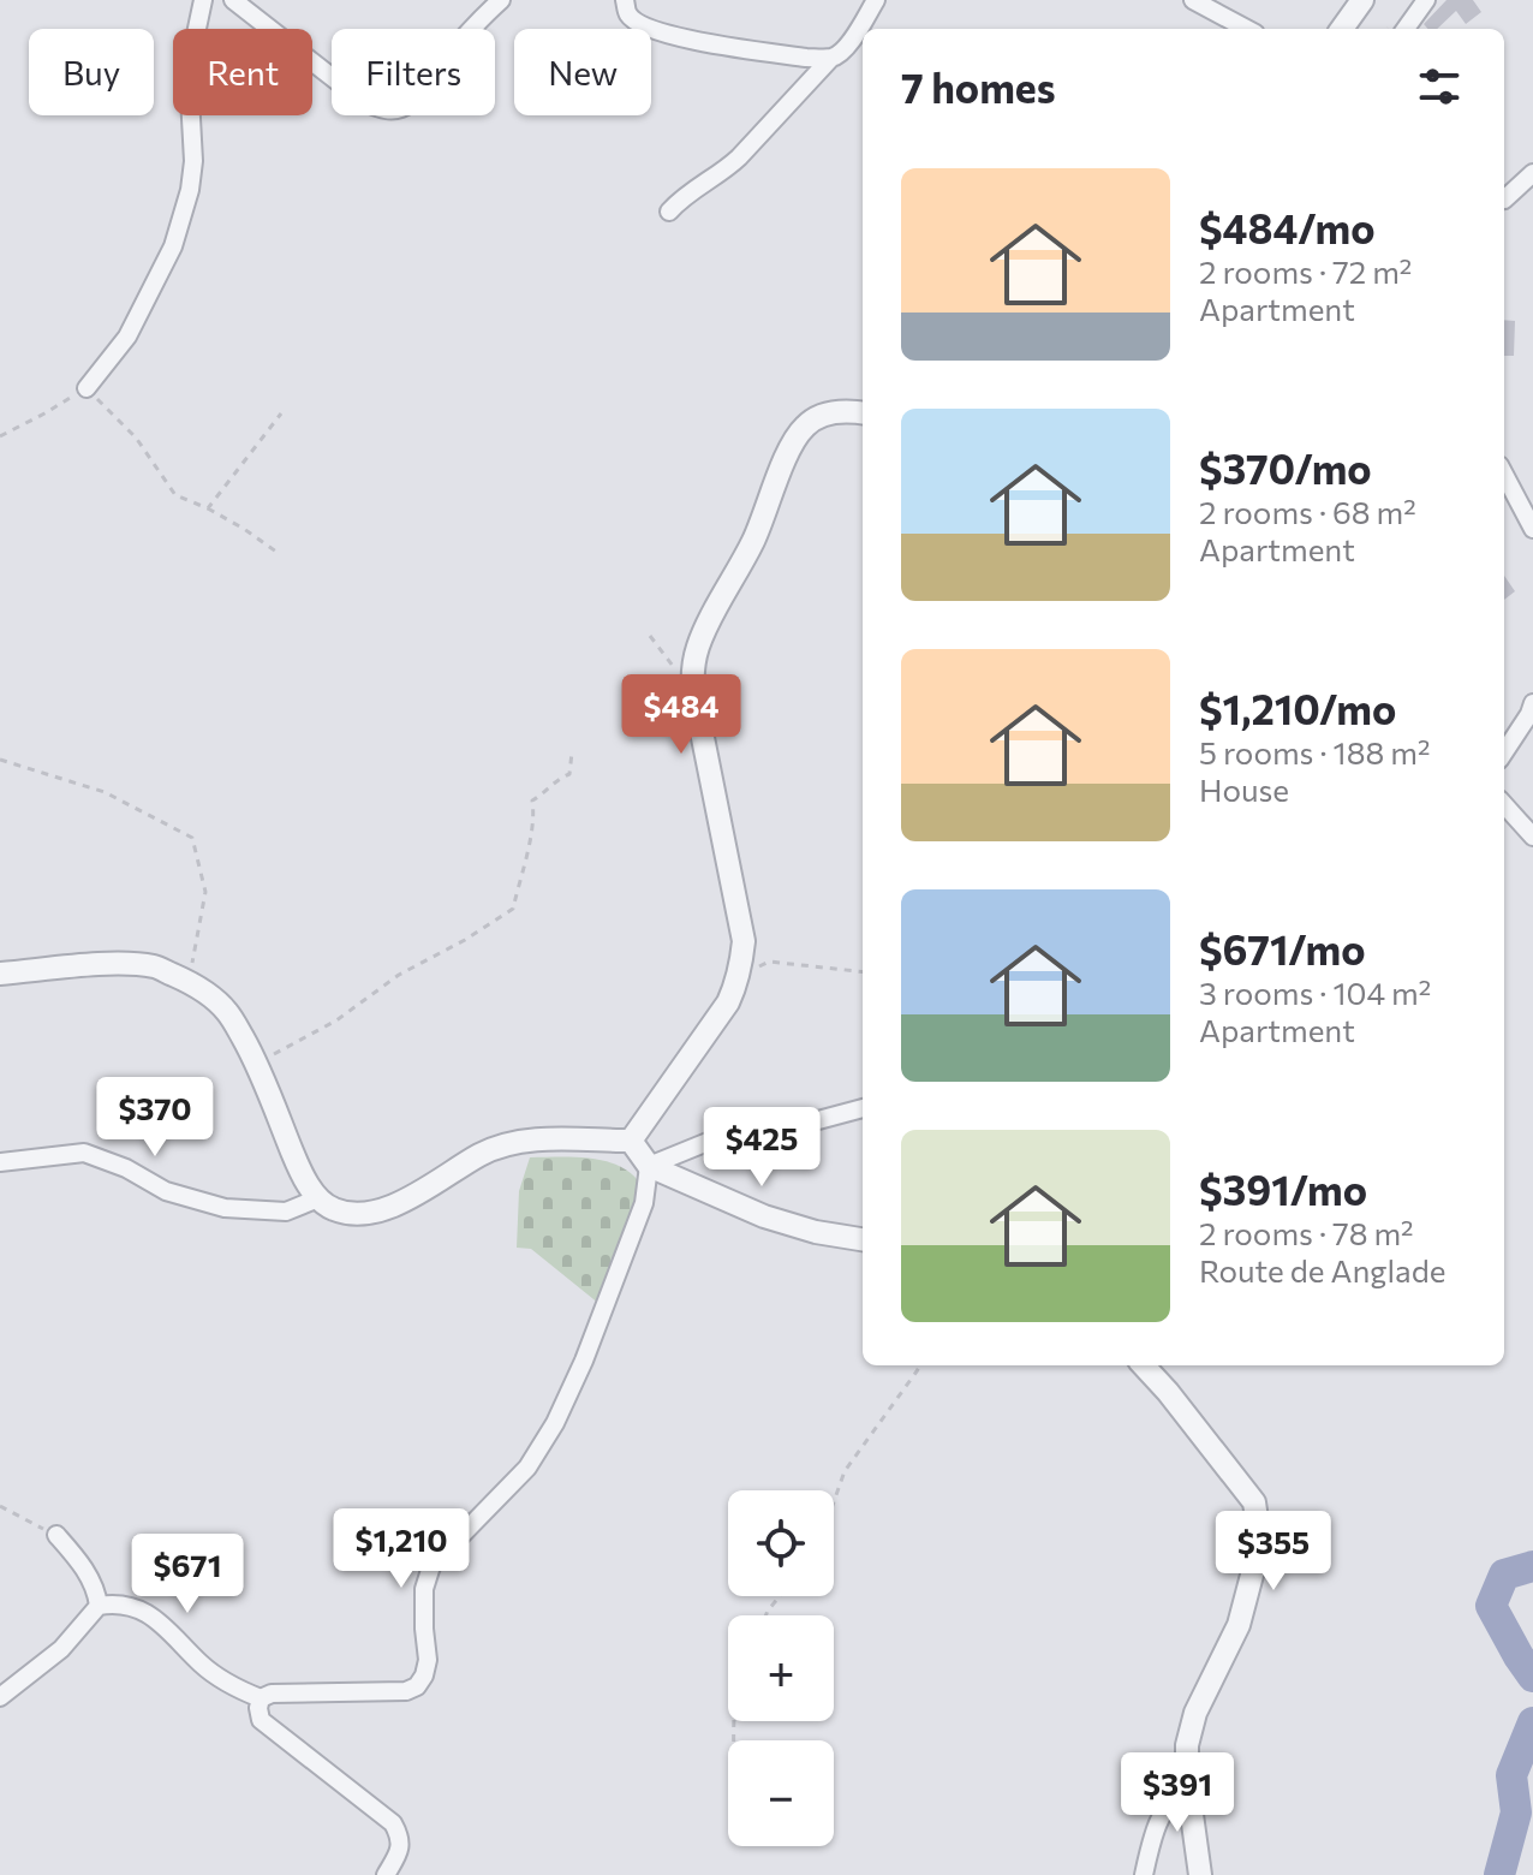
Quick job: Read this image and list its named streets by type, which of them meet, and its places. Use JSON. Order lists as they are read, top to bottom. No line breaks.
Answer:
{"page":{"chip":["Buy","Rent","Filters","New"],"heading":"7 homes","list":[{"name":"$484/mo","note":"2 rooms · 72 m² · Apartment"},{"name":"$370/mo","note":"2 rooms · 68 m² · Apartment"},{"name":"$1,210/mo","note":"5 rooms · 188 m² · House"},{"name":"$671/mo","note":"3 rooms · 104 m² · Apartment"},{"name":"$391/mo","note":"2 rooms · 78 m² · Route de Anglade"}],"price":["$484","$370","$425","$1,210","$355","$671","$391"],"map_buttons":["+","−"]}}
